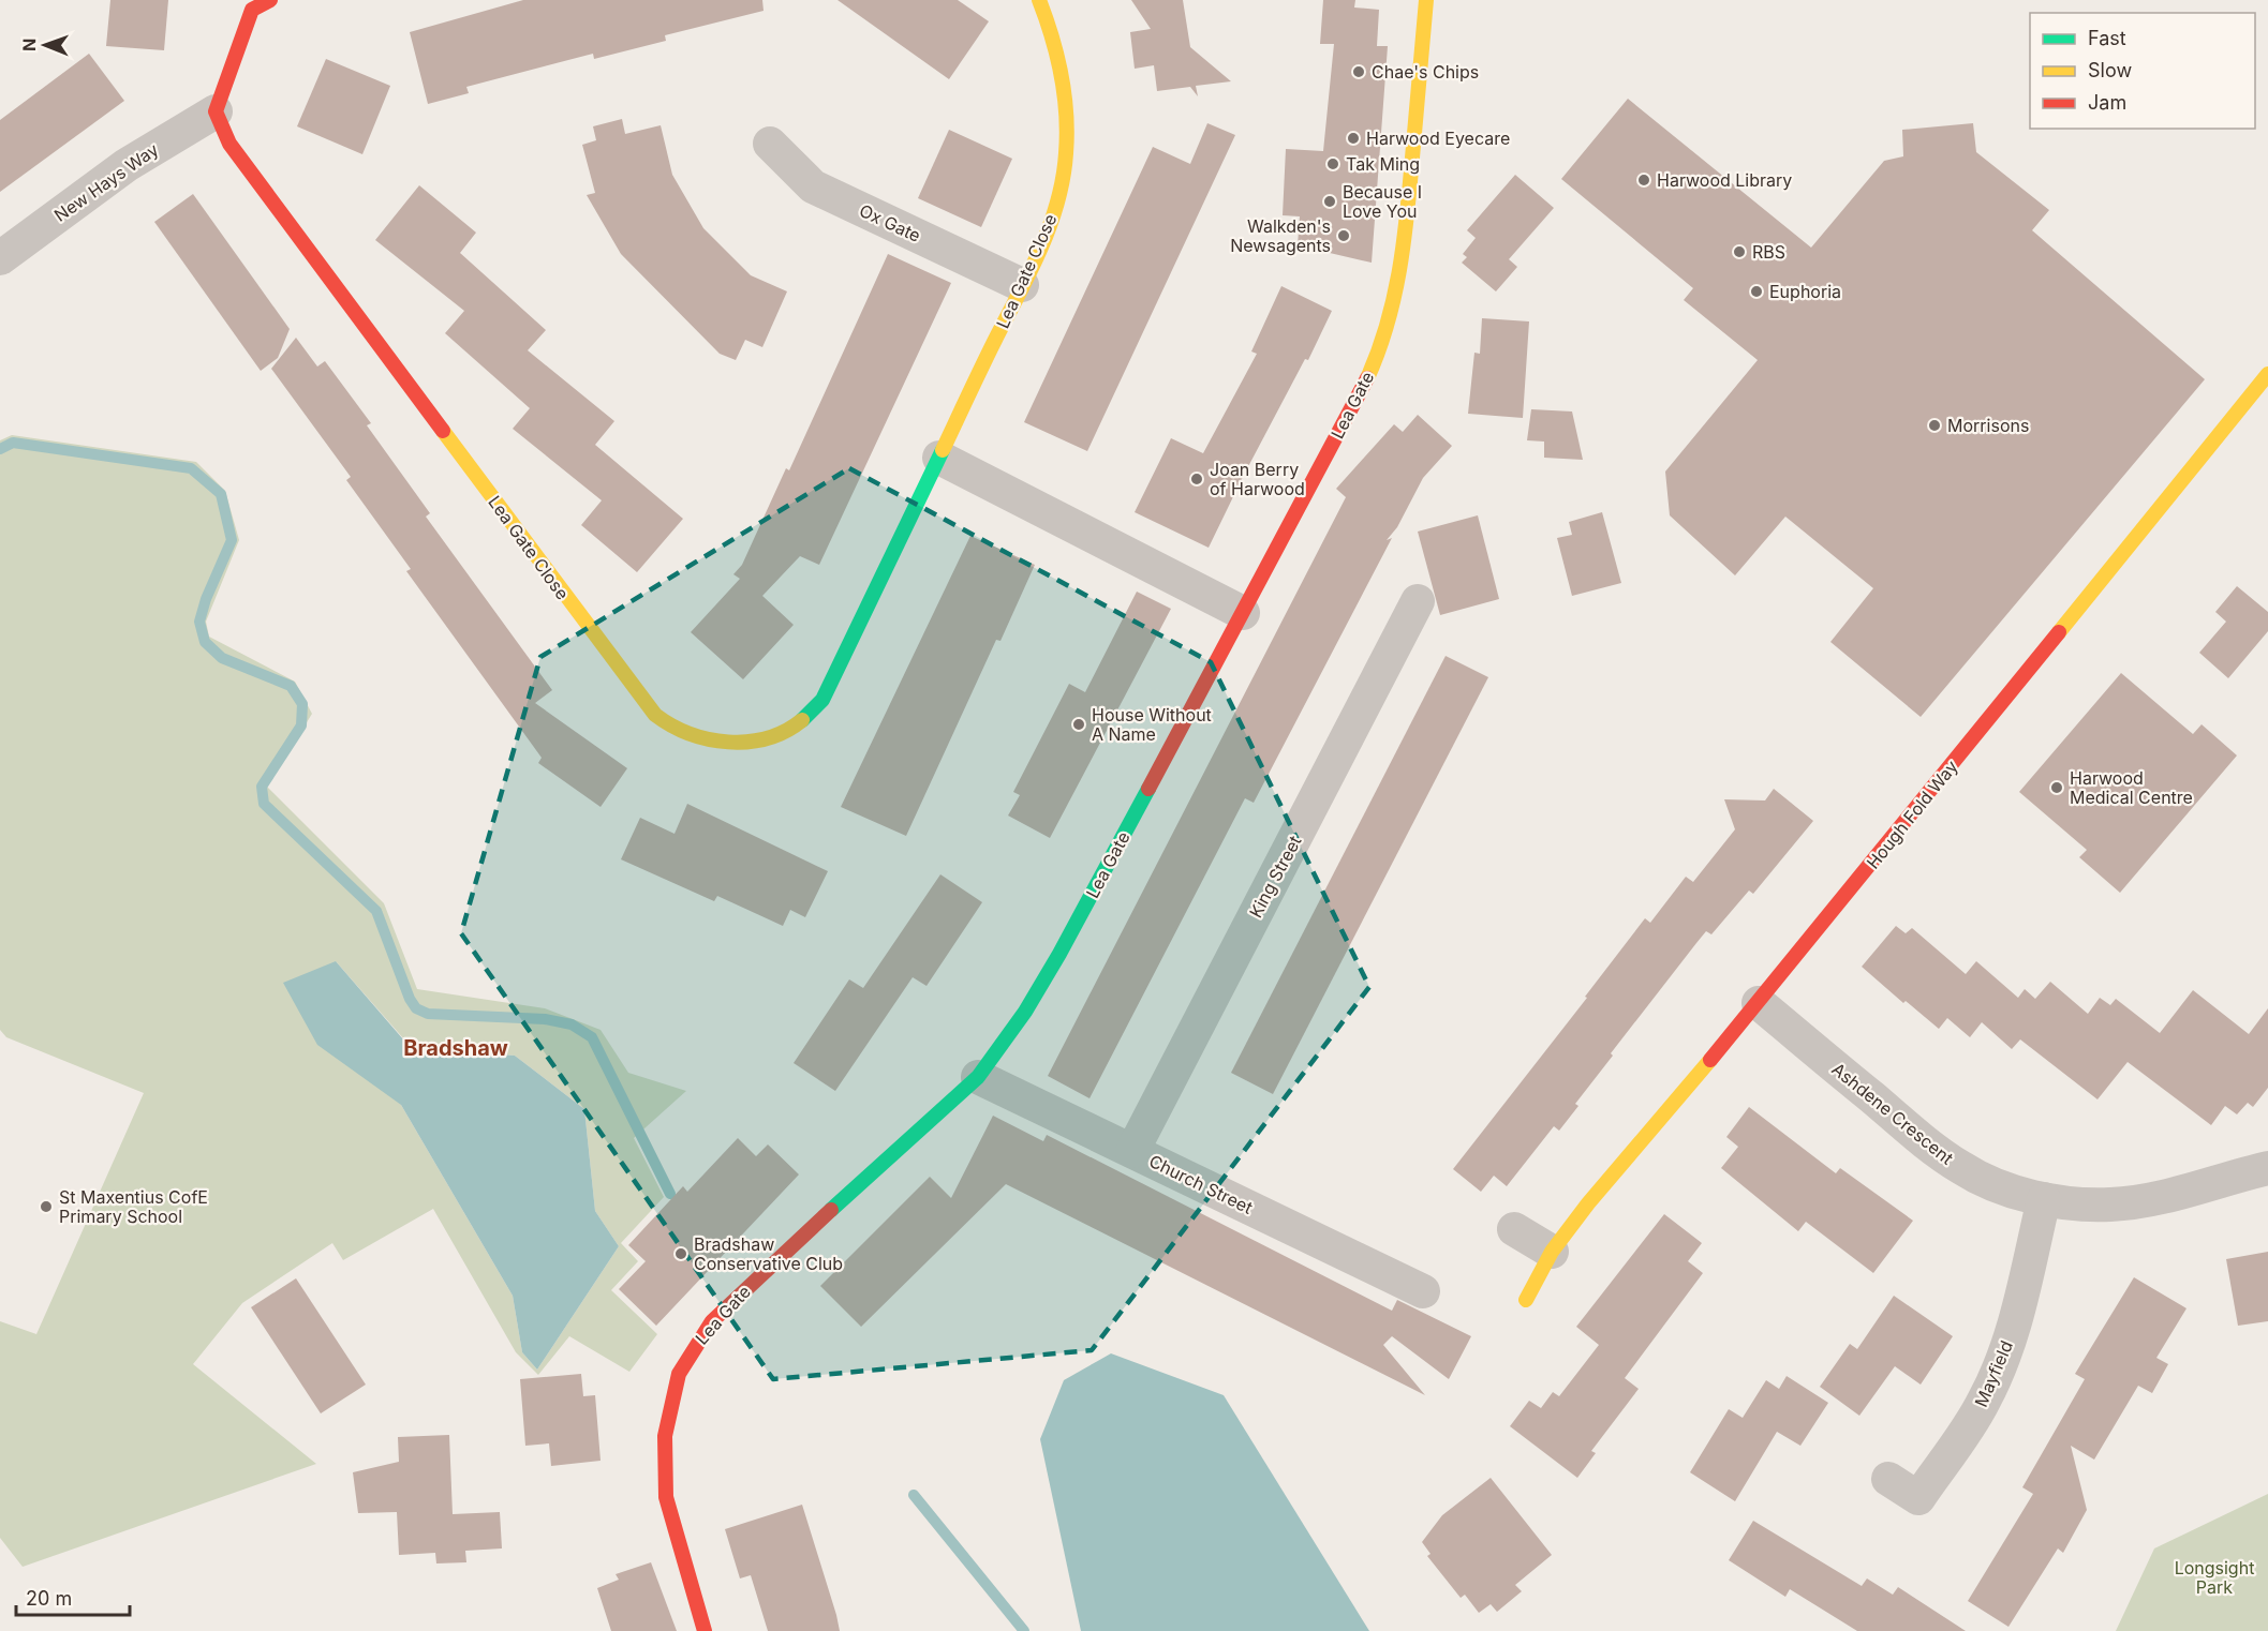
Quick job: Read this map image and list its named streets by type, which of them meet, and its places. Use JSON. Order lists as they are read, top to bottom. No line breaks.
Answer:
{"streets":{"street":["New Hays Way","Ox Gate","Lea Gate Close","Lea Gate","Hough Fold Way","King Street","Ashdene Crescent","Church Street","Mayfield"]},"crossings":[["New Hays Way","Lea Gate Close"],["Ox Gate","Lea Gate Close"],["Lea Gate","Church Street"],["Hough Fold Way","Ashdene Crescent"],["King Street","Church Street"],["Ashdene Crescent","Mayfield"]],"districts":["Bradshaw"],"parks":["Longsight Park"],"places":["Chae's Chips","Harwood Eyecare","Tak Ming","Harwood Library","Because I Love You","Walkden's Newsagents","RBS","Euphoria","Morrisons","Joan Berry of Harwood","House Without A Name","Harwood Medical Centre","St Maxentius CofE Primary School","Bradshaw Conservative Club"],"legend":["Fast","Slow","Jam"],"scale_bar":"20 m","north":"left"}
